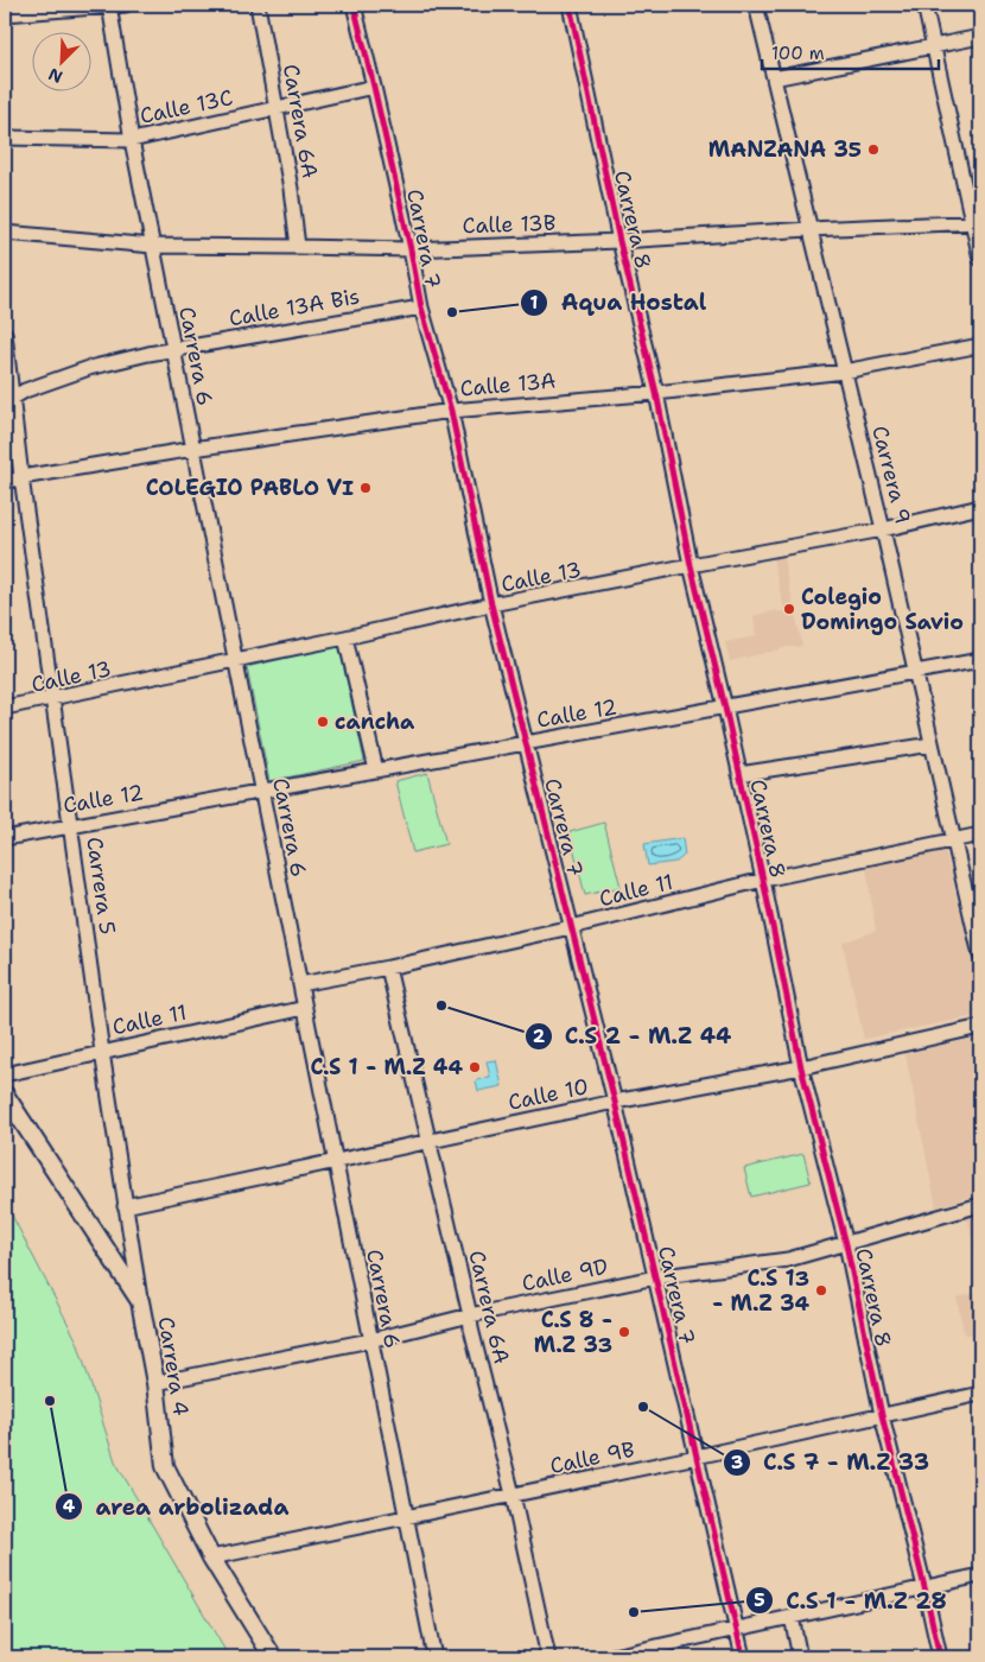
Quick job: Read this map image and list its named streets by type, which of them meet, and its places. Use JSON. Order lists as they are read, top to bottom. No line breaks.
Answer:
{"streets":{"main road":["Carrera 4"],"street":["Calle 13C","Carrera 6A","Carrera 8","Calle 13B","Carrera 7","Calle 13A Bis","Carrera 6","Calle 13A","Carrera 9","Calle 13","Calle 12","Carrera 5","Calle 11","Calle 10","Calle 9D","Calle 9B"]},"crossings":[["Calle 13C","Carrera 6A"],["Calle 13C","Carrera 7"],["Calle 13C","Carrera 6"],["Carrera 6A","Calle 13B"],["Carrera 6A","Calle 11"],["Carrera 6A","Calle 10"],["Carrera 6A","Calle 9D"],["Carrera 6A","Calle 9B"],["Carrera 8","Calle 13B"],["Carrera 8","Calle 13A"],["Carrera 8","Calle 13"],["Carrera 8","Calle 12"],["Carrera 8","Calle 11"],["Carrera 8","Calle 10"],["Carrera 8","Calle 9D"],["Carrera 8","Calle 9B"],["Calle 13B","Carrera 7"],["Calle 13B","Carrera 6"],["Calle 13B","Carrera 9"],["Carrera 7","Calle 13A Bis"],["Carrera 7","Calle 13A"],["Carrera 7","Calle 13"],["Carrera 7","Calle 12"],["Carrera 7","Calle 11"],["Carrera 7","Calle 10"],["Carrera 7","Calle 9D"],["Carrera 7","Calle 9B"],["Calle 13A Bis","Carrera 6"],["Calle 13A Bis","Carrera 5"],["Carrera 6","Calle 13A"],["Carrera 6","Calle 13"],["Carrera 6","Calle 12"],["Carrera 6","Calle 11"],["Carrera 6","Calle 10"],["Carrera 6","Calle 9D"],["Carrera 6","Calle 9B"],["Calle 13A","Carrera 9"],["Calle 13A","Carrera 5"],["Carrera 9","Calle 13"],["Carrera 9","Calle 12"],["Carrera 9","Calle 11"],["Calle 13","Carrera 5"],["Calle 12","Carrera 5"],["Carrera 5","Calle 11"],["Carrera 5","Calle 10"],["Carrera 5","Carrera 4"],["Calle 9D","Carrera 4"],["Carrera 4","Calle 9B"]],"places":["MANZANA 35","Aqua Hostal","COLEGIO PABLO VI","Colegio Domingo Savio","cancha","C.S 2 - M.Z 44","C.S 1 - M.Z 44","C.S 13 - M.Z 34","C.S 8 - M.Z 33","area arbolizada","C.S 7 - M.Z 33","C.S 1 - M.Z 28"],"scale_bar":"100 m","north":"bottom left"}
